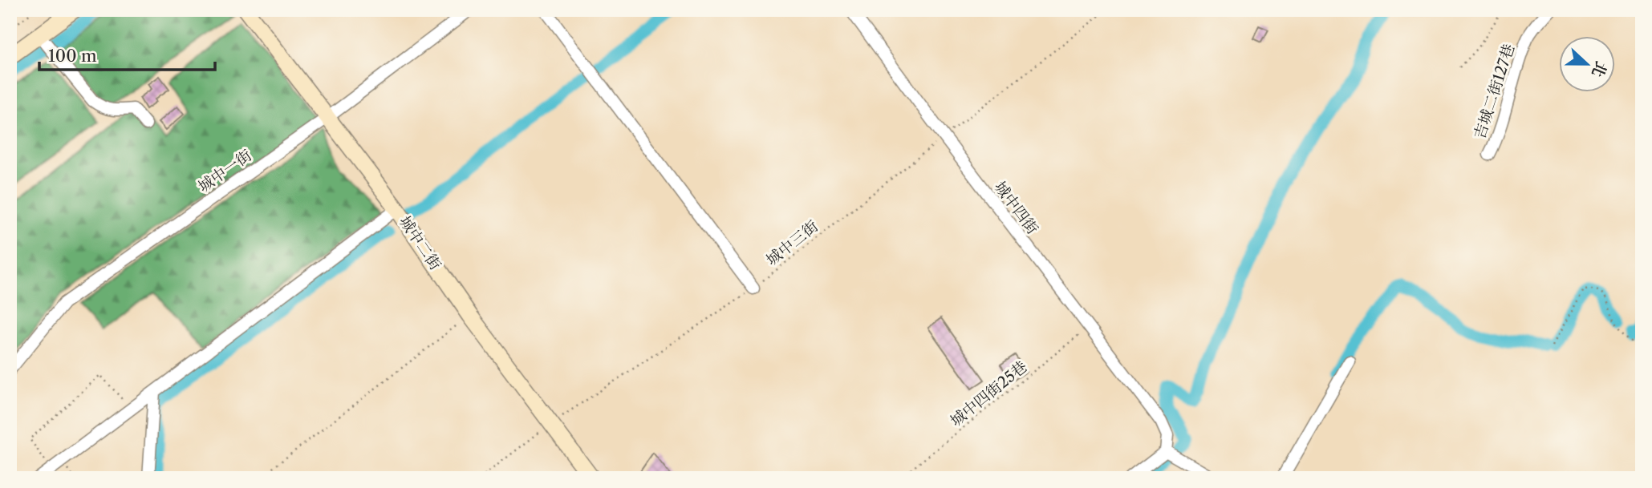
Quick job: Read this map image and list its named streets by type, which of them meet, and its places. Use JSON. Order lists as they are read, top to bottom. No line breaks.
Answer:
{"streets":{"street":["吉城二街127巷","城中一街","城中四街","城中二街"],"path":["城中三街","城中四街25巷"]},"crossings":[["城中一街","城中二街"],["城中四街","城中三街"],["城中四街","城中四街25巷"],["城中二街","城中三街"]],"scale_bar":"100 m","north":"right"}
